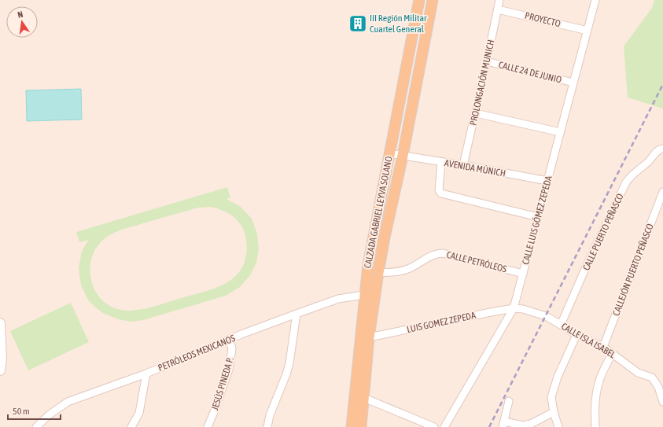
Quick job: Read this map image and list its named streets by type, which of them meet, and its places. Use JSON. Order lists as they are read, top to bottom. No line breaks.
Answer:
{"streets":{"main road":["CALZADA GABRIEL LEYVA SOLANO"],"street":["PROYECTO","CALLE 24 DE JUNIO","PROLONGACIÓN MUNICH","AVENIDA MÚNICH","CALLE LUIS GÓMEZ ZEPEDA","CALLE PUERTO PEÑASCO","CALLE PETRÓLEOS","CALLEJÓN PUERTO PEÑASCO","LUIS GOMEZ ZEPEDA","CALLE ISLA ISABEL","PETRÓLEOS MEXICANOS","JESÚS PINEDA P."]},"crossings":[["PROYECTO","PROLONGACIÓN MUNICH"],["PROYECTO","CALLE LUIS GÓMEZ ZEPEDA"],["CALLE 24 DE JUNIO","PROLONGACIÓN MUNICH"],["CALLE 24 DE JUNIO","CALLE LUIS GÓMEZ ZEPEDA"],["PROLONGACIÓN MUNICH","AVENIDA MÚNICH"],["AVENIDA MÚNICH","CALZADA GABRIEL LEYVA SOLANO"],["AVENIDA MÚNICH","CALLE LUIS GÓMEZ ZEPEDA"],["CALZADA GABRIEL LEYVA SOLANO","CALLE PETRÓLEOS"],["CALZADA GABRIEL LEYVA SOLANO","LUIS GOMEZ ZEPEDA"],["CALZADA GABRIEL LEYVA SOLANO","PETRÓLEOS MEXICANOS"],["CALLE LUIS GÓMEZ ZEPEDA","CALLE PETRÓLEOS"],["CALLE LUIS GÓMEZ ZEPEDA","LUIS GOMEZ ZEPEDA"],["CALLE LUIS GÓMEZ ZEPEDA","CALLE ISLA ISABEL"],["CALLE PUERTO PEÑASCO","CALLE ISLA ISABEL"],["CALLEJÓN PUERTO PEÑASCO","CALLE ISLA ISABEL"],["LUIS GOMEZ ZEPEDA","CALLE ISLA ISABEL"],["PETRÓLEOS MEXICANOS","JESÚS PINEDA P."]],"places":{"building":["III Región Militar Cuartel General"]},"scale_bar":"50 m","north":"top"}
